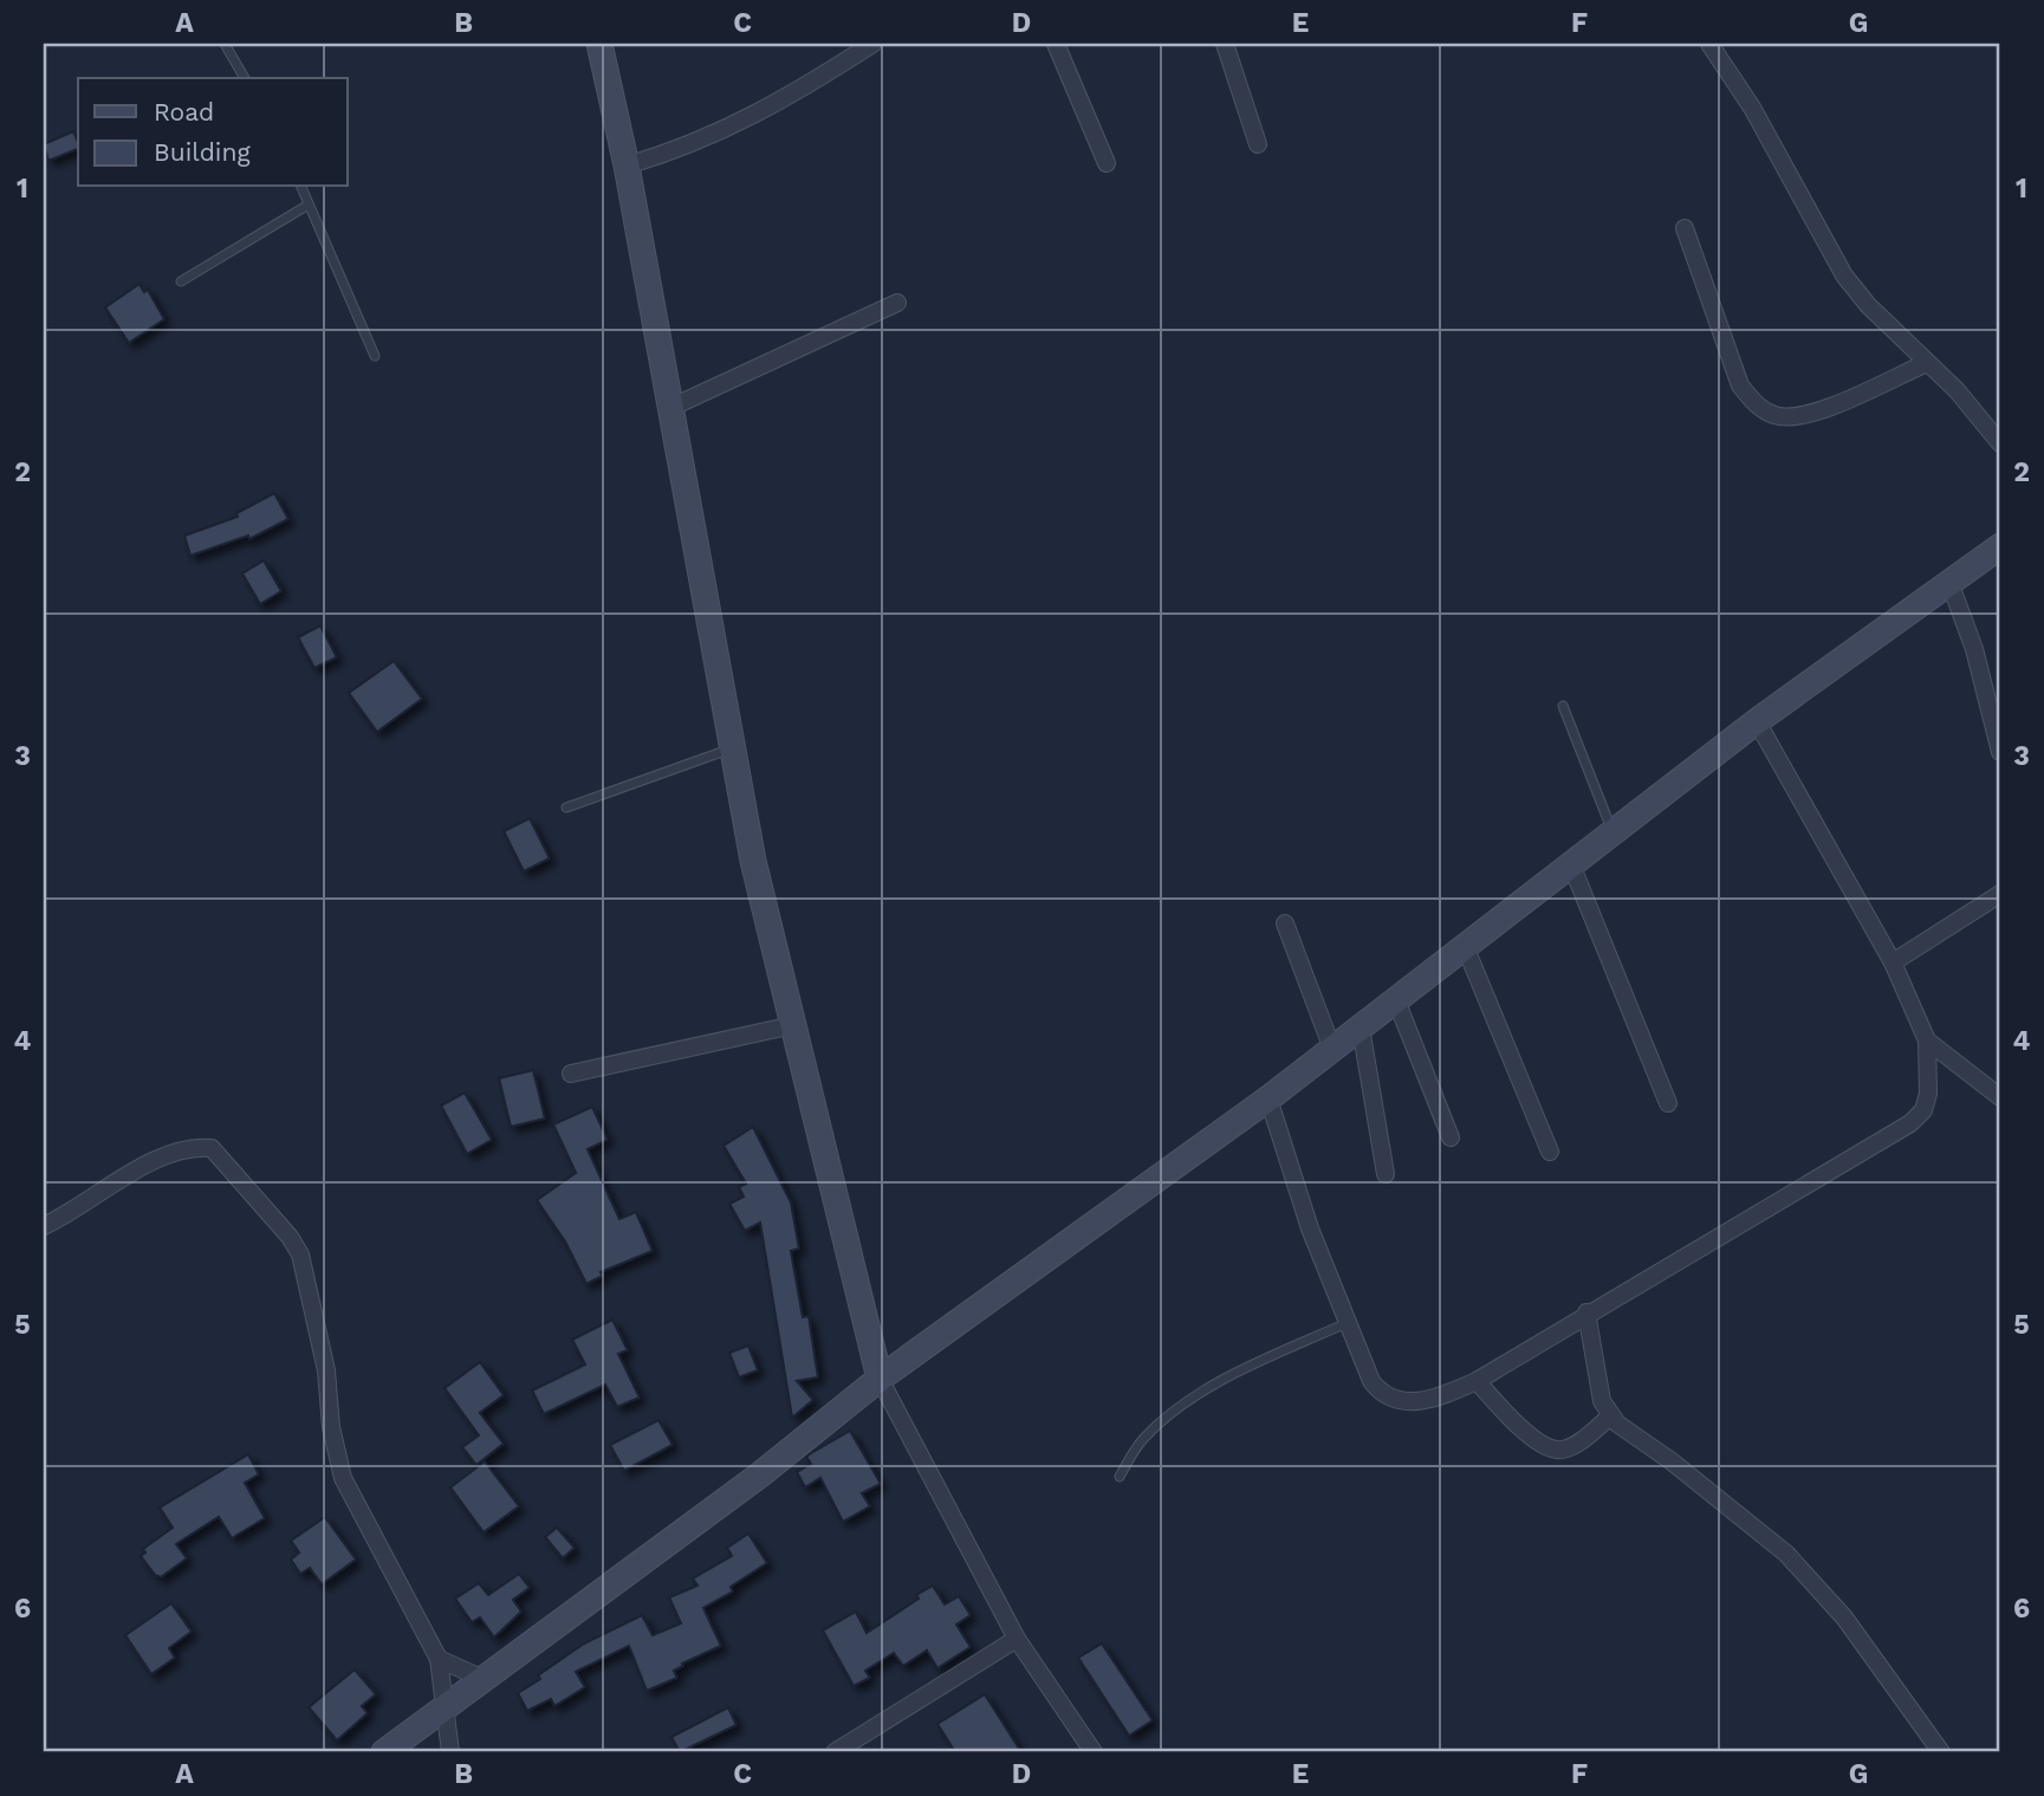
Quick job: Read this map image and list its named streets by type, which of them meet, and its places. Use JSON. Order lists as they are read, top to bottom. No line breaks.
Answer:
{"legend":["Road","Building"],"grid":{"columns":["A","B","C","D","E","F","G"],"rows":["1","2","3","4","5","6"]}}
